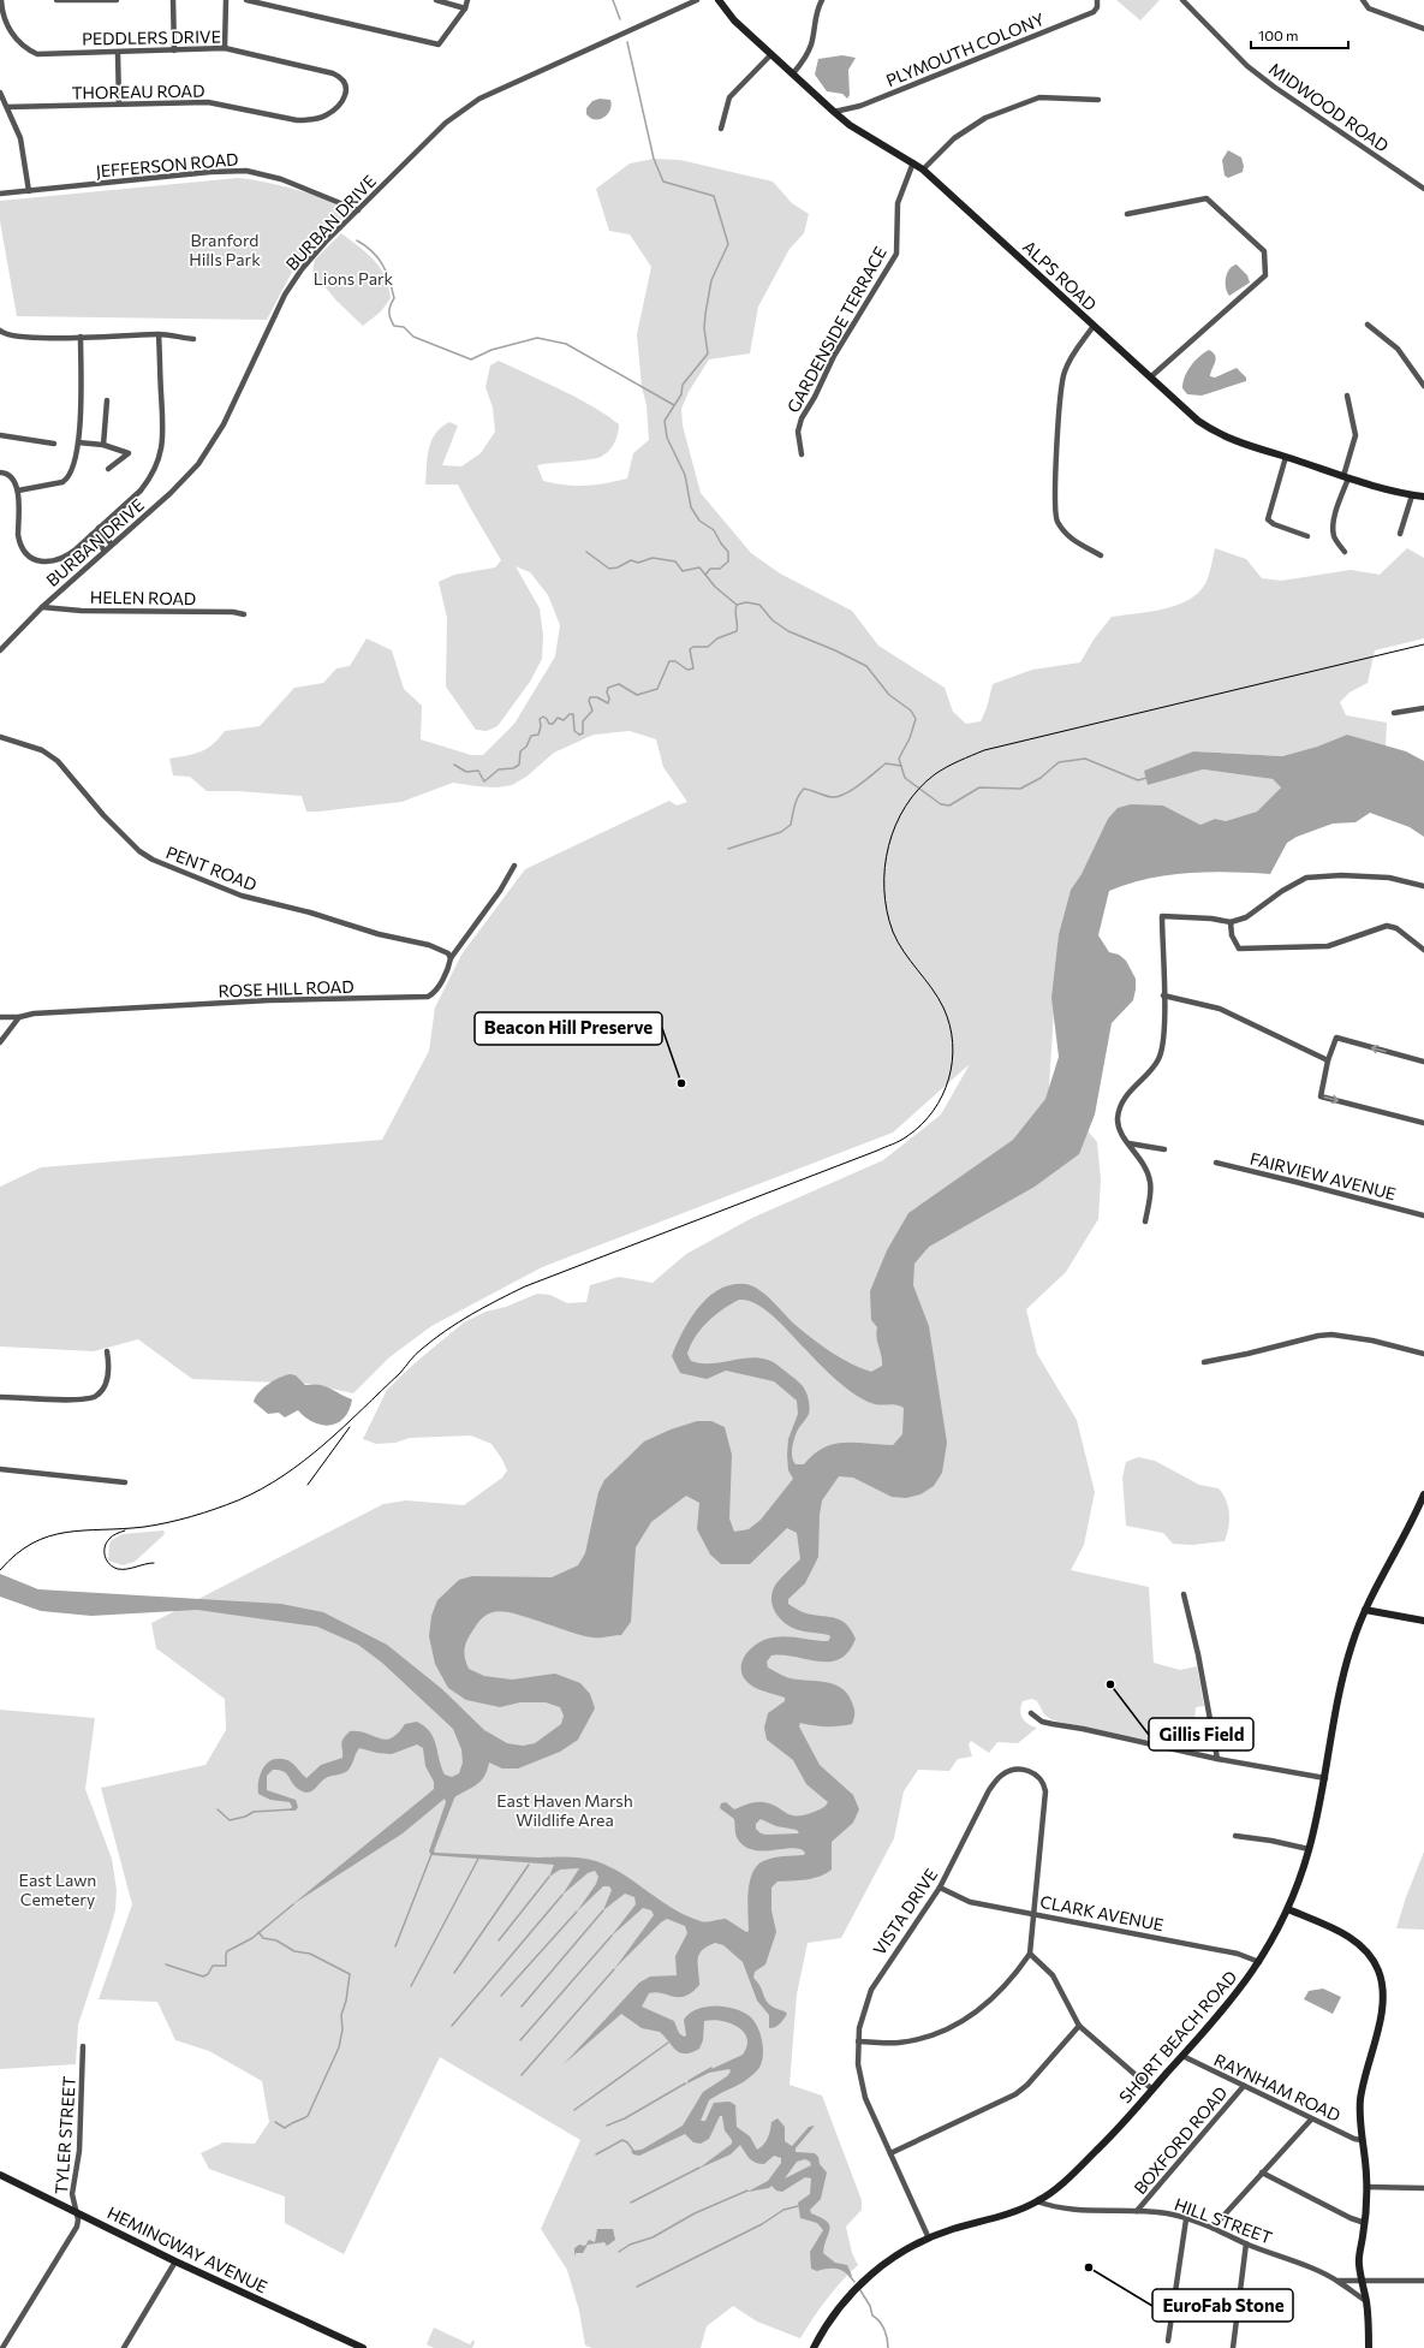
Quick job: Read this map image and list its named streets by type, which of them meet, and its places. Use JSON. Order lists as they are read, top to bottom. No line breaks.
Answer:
{"streets":{"main road":["ALPS ROAD","SHORT BEACH ROAD","HEMINGWAY AVENUE"],"street":["PEDDLERS DRIVE","PLYMOUTH COLONY","THOREAU ROAD","MIDWOOD ROAD","JEFFERSON ROAD","BURBAN DRIVE","GARDENSIDE TERRACE","HELEN ROAD","PENT ROAD","ROSE HILL ROAD","FAIRVIEW AVENUE","VISTA DRIVE","CLARK AVENUE","RAYNHAM ROAD","TYLER STREET","BOXFORD ROAD","HILL STREET"]},"crossings":[["PEDDLERS DRIVE","THOREAU ROAD"],["PLYMOUTH COLONY","ALPS ROAD"],["JEFFERSON ROAD","BURBAN DRIVE"],["BURBAN DRIVE","HELEN ROAD"],["ALPS ROAD","GARDENSIDE TERRACE"],["PENT ROAD","ROSE HILL ROAD"],["VISTA DRIVE","CLARK AVENUE"],["VISTA DRIVE","SHORT BEACH ROAD"],["CLARK AVENUE","SHORT BEACH ROAD"],["SHORT BEACH ROAD","RAYNHAM ROAD"],["SHORT BEACH ROAD","HILL STREET"],["RAYNHAM ROAD","BOXFORD ROAD"],["TYLER STREET","HEMINGWAY AVENUE"],["BOXFORD ROAD","HILL STREET"]],"parks":["Branford Hills Park","Lions Park","East Haven Marsh Wildlife Area","East Lawn Cemetery"],"places":["Beacon Hill Preserve","Gillis Field","EuroFab Stone"],"scale_bar":"100 m"}
